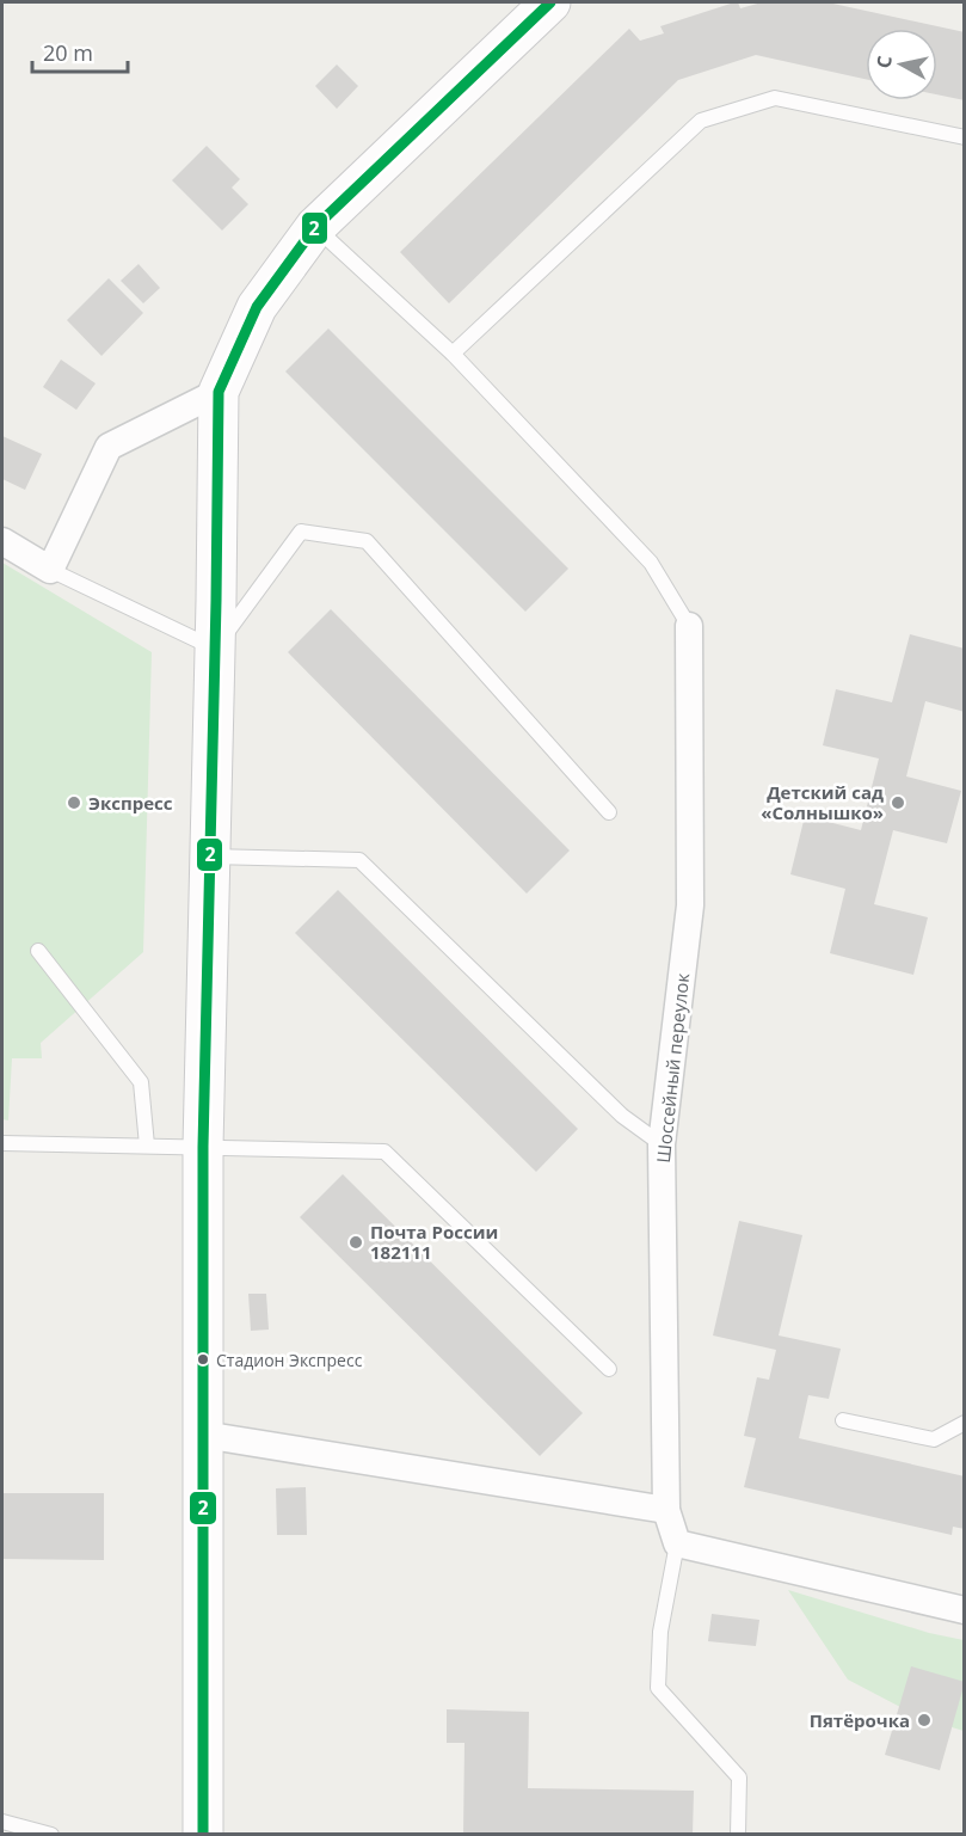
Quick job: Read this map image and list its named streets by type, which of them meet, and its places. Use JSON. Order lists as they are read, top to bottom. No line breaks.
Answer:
{"streets":{"street":["Шоссейный переулок"]},"places":["Экспресс","Детский сад «Солнышко»","Почта России 182111","Стадион Экспресс","Пятёрочка"],"lines":["transit line 2"],"scale_bar":"20 m","north":"left"}
